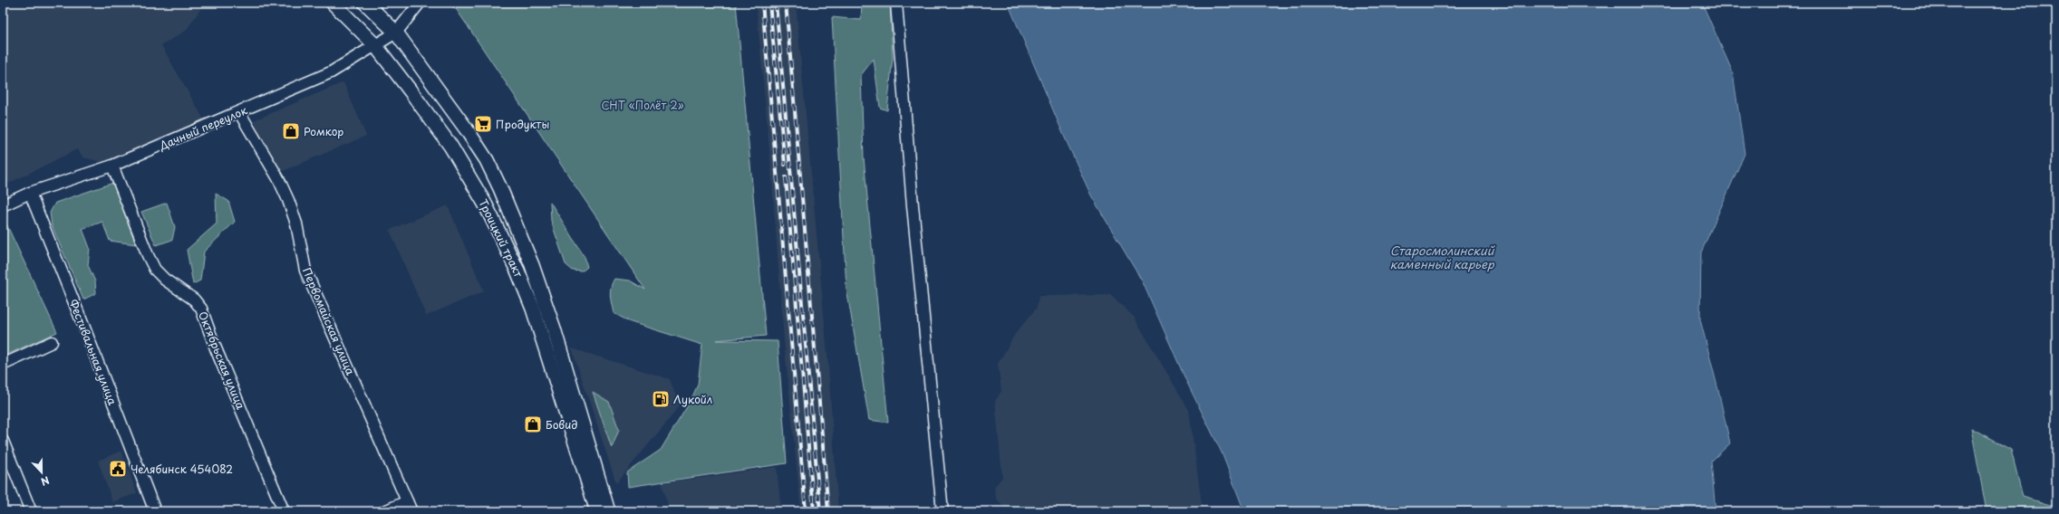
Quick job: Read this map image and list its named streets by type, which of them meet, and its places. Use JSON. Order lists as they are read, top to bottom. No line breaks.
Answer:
{"streets":{"main road":["Троицкий тракт"],"street":["Дачный переулок","Первомайская улица","Фестивальная улица","Октябрьская улица"]},"crossings":[["Дачный переулок","Троицкий тракт"],["Дачный переулок","Первомайская улица"],["Дачный переулок","Фестивальная улица"],["Дачный переулок","Октябрьская улица"]],"water":["Старосмолинский каменный карьер"],"parks":["СНТ «Полёт 2»"],"places":{"supermarket":["Продукты"],"shop":["Ромкор","Бовид"],"fuel station":["Лукойл"],"public building":["Челябинск 454082"]},"north":"bottom"}
